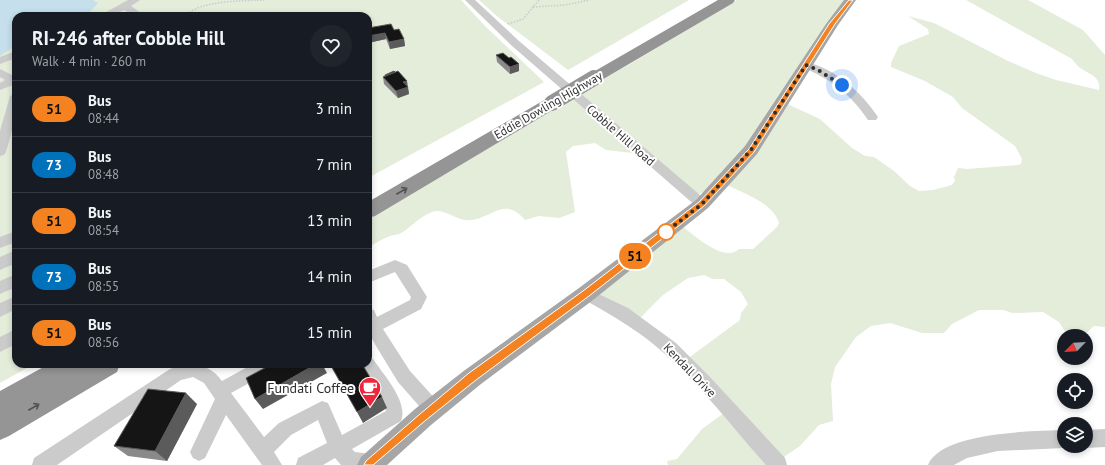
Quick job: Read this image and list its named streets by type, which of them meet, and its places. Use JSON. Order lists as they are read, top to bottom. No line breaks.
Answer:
{"streets":{"highway":["Eddie Dowling Highway"],"street":["Cobble Hill Road","Kendall Drive"]},"places":{"cafe":["Fundati Coffee"]},"lines":["bus line 51"],"north":"bottom left","page":{"on_map":"51","heading":["RI-246 after Cobble Hill","Walk · 4 min · 260 m"],"list":[{"mark":"51","name":"Bus","note":"08:44","value":"3 min"},{"mark":"73","name":"Bus","note":"08:48","value":"7 min"},{"mark":"51","name":"Bus","note":"08:54","value":"13 min"},{"mark":"73","name":"Bus","note":"08:55","value":"14 min"},{"mark":"51","name":"Bus","note":"08:56","value":"15 min"}]}}
